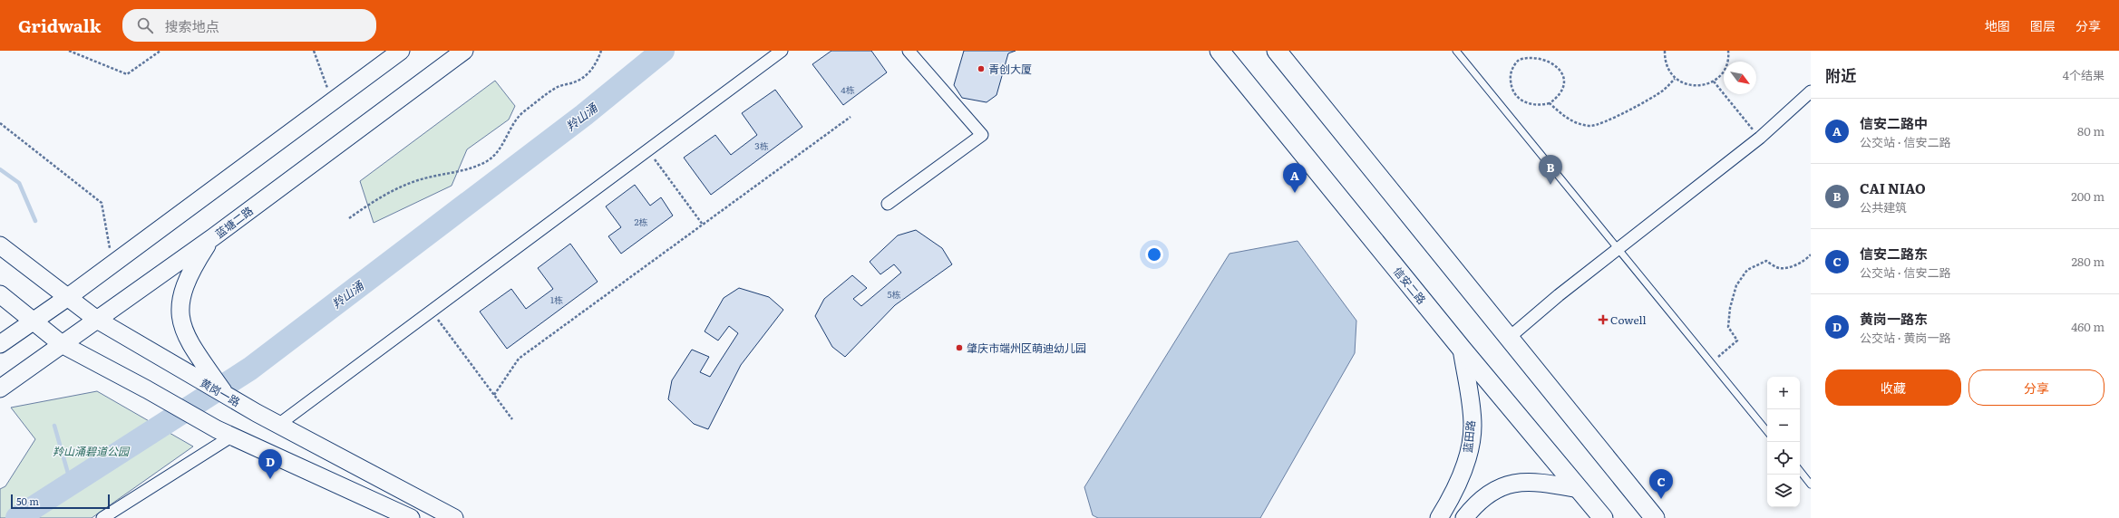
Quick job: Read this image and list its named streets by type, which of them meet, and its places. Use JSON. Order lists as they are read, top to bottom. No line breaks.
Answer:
{"streets":{"main road":["蓝塘二路","信安二路","黄岗一路","蓝田路"]},"crossings":[["蓝塘二路","黄岗一路"],["信安二路","蓝田路"]],"water":["羚山涌"],"parks":["羚山涌碧道公园"],"places":{"other":["青创大厦","肇庆市端州区萌迪幼儿园"],"health":["Cowell"]},"house_numbers":["4栋","3栋","2栋","5栋","1栋"],"scale_bar":"50 m","north":"bottom right","page":{"header":"Gridwalk","search":"搜索地点","nav":["地图","图层","分享"],"heading":["附近","4个结果"],"list":[{"mark":"A","name":"信安二路中","note":"公交站 · 信安二路","value":"80 m"},{"mark":"B","name":"CAI NIAO","note":"公共建筑","value":"200 m"},{"mark":"C","name":"信安二路东","note":"公交站 · 信安二路","value":"280 m"},{"mark":"D","name":"黄岗一路东","note":"公交站 · 黄岗一路","value":"460 m"}],"pins":["B","A","D","C"],"buttons":["收藏","分享"],"map_buttons":["+","−"],"scale":"50 m"}}
